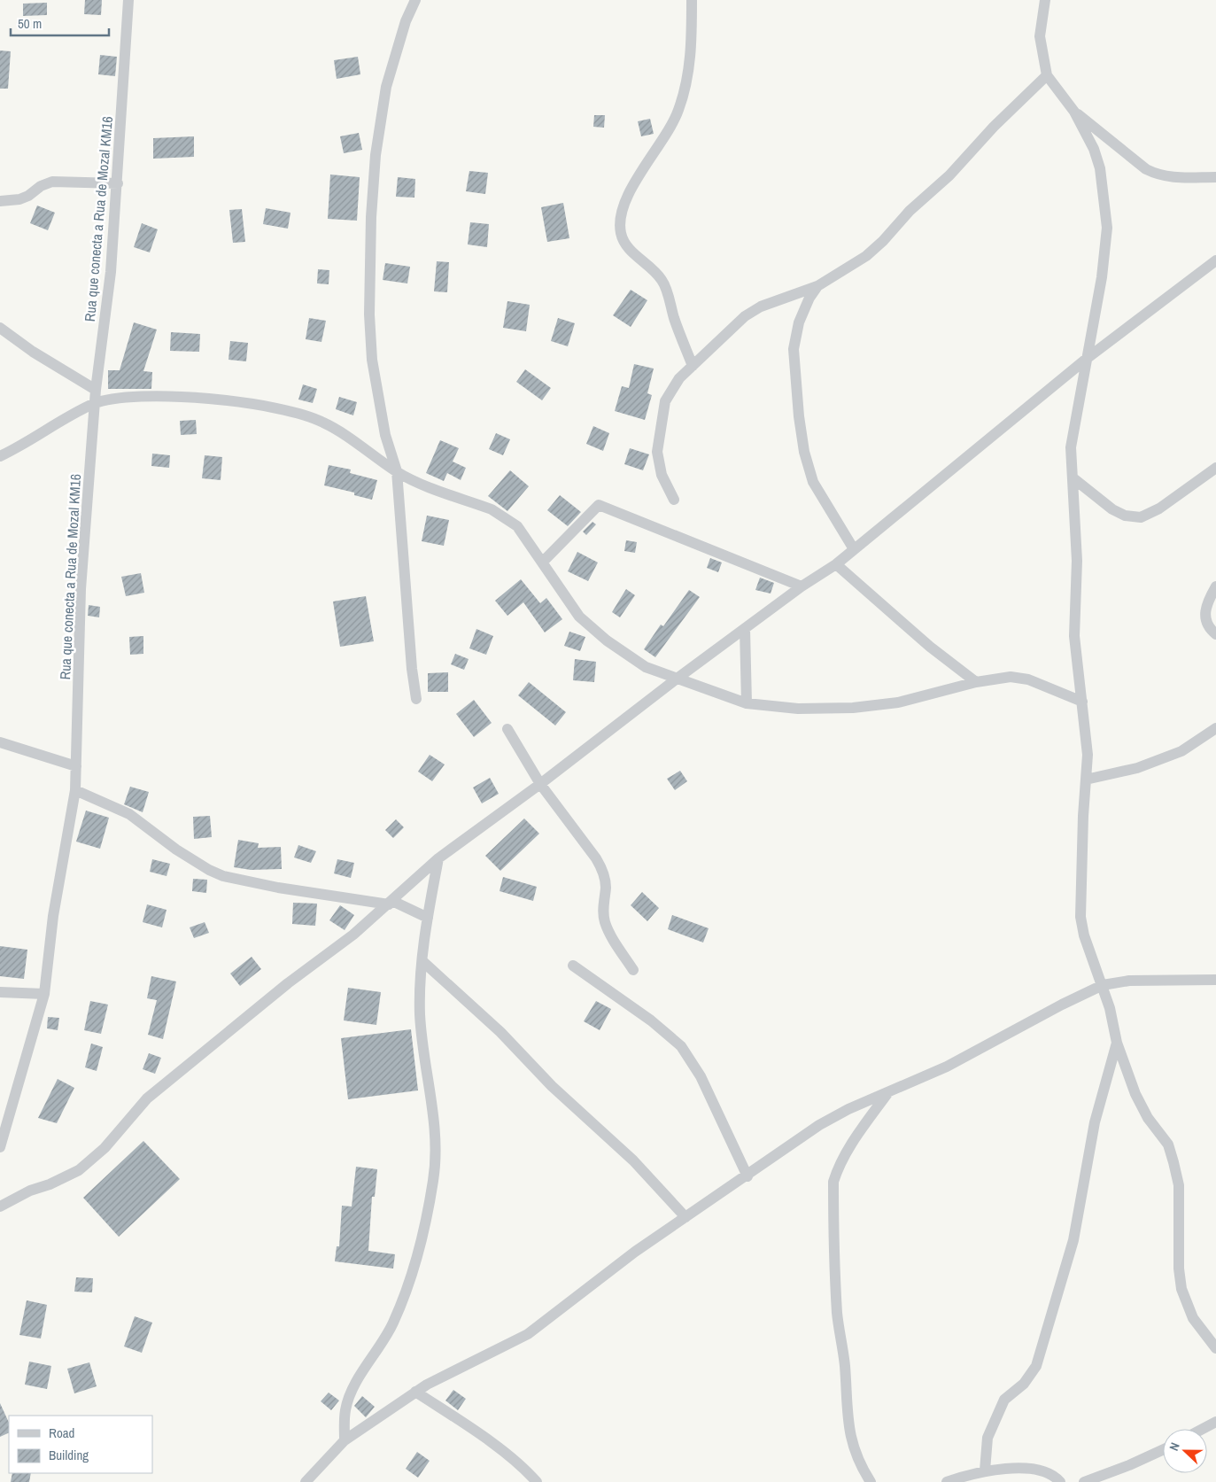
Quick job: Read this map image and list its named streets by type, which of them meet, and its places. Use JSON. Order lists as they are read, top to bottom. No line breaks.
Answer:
{"streets":{"street":["Rua que conecta a Rua de Mozal KM16"]},"legend":["Road","Building"],"scale_bar":"50 m","north":"left"}
